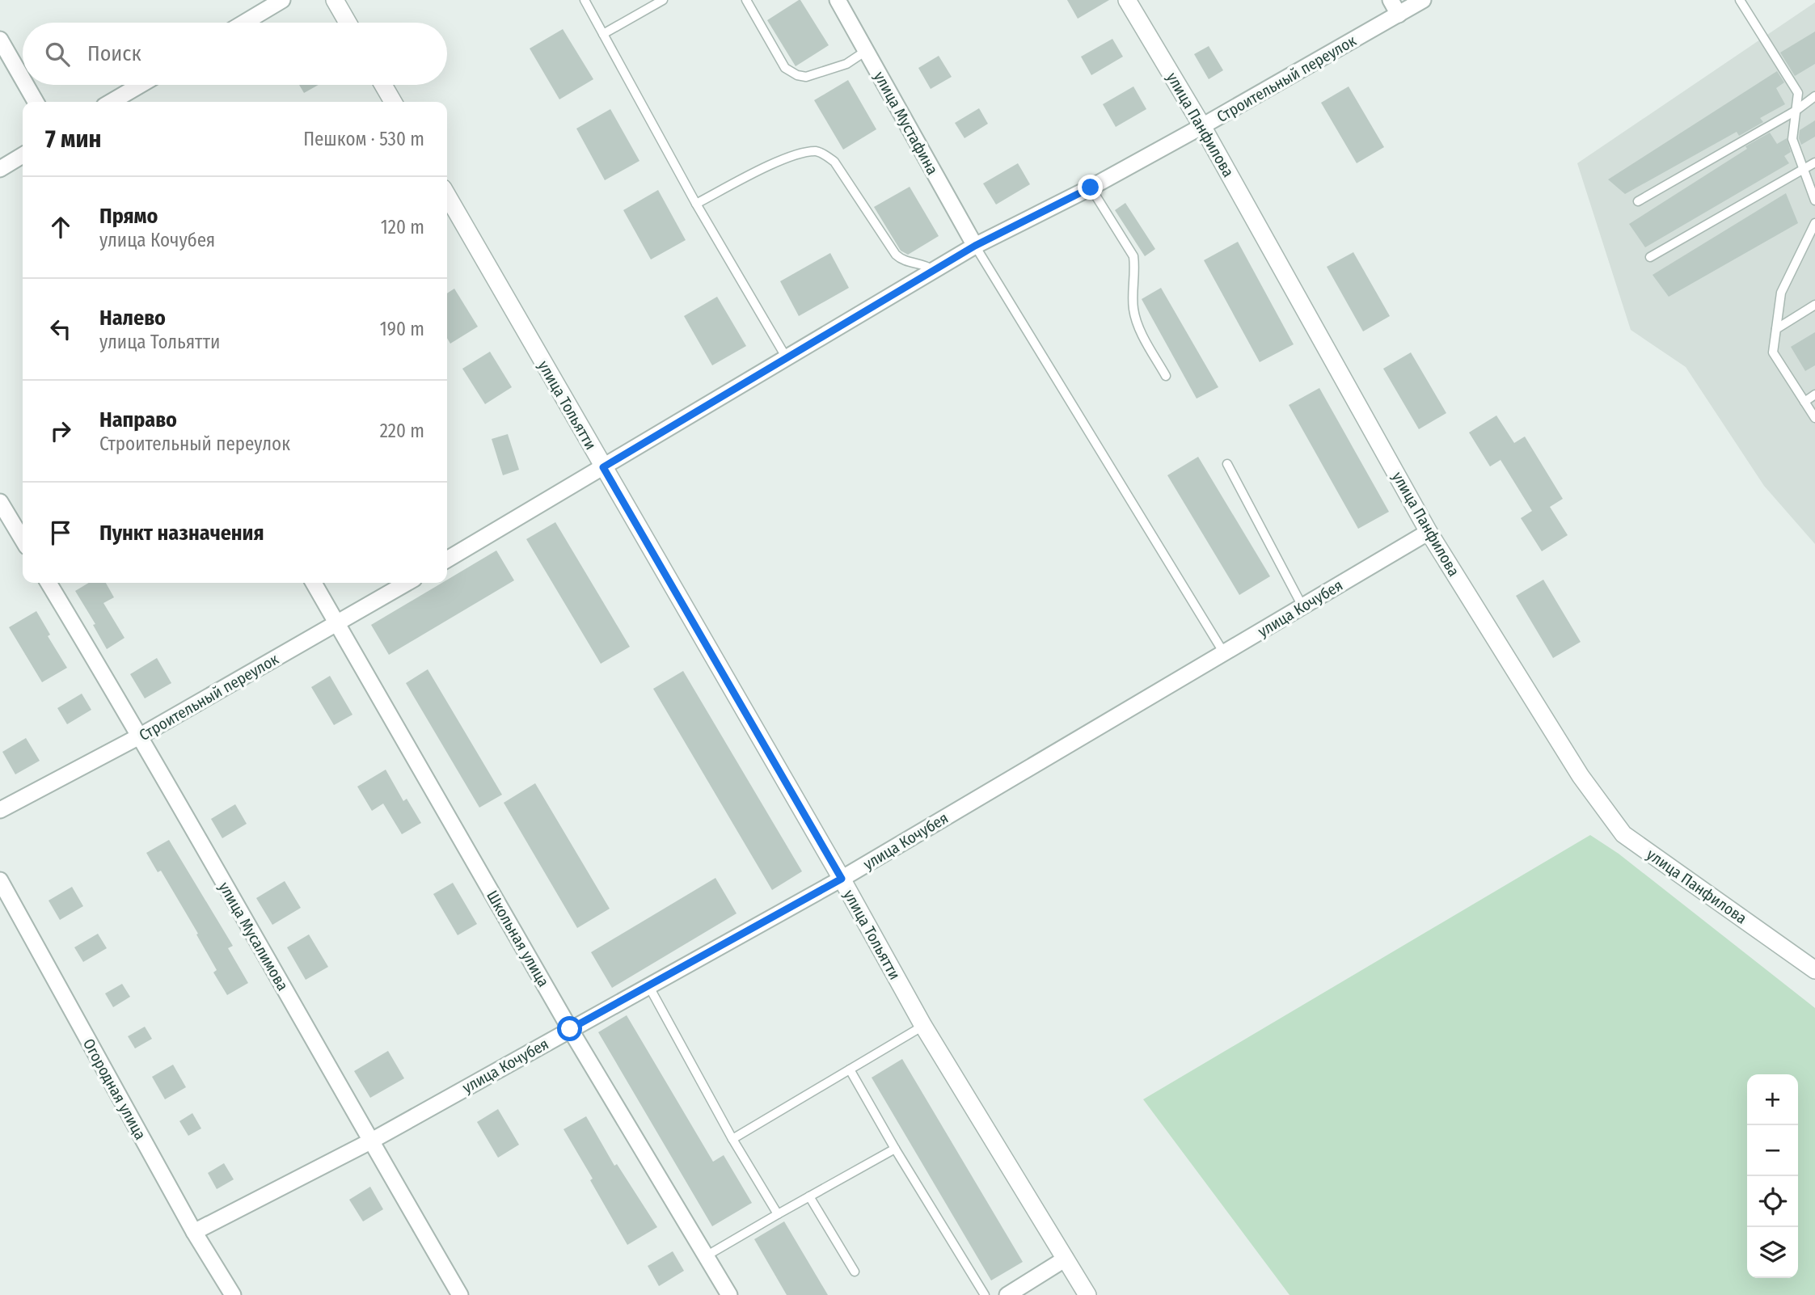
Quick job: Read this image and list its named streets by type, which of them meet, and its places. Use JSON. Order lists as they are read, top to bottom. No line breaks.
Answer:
{"streets":{"street":["Строительный переулок","улица Мустафина","улица Панфилова","улица Тольятти","улица Кочубея","улица Мусалимова","Школьная улица","Огородная улица"]},"crossings":[["Строительный переулок","улица Мустафина"],["Строительный переулок","улица Панфилова"],["Строительный переулок","улица Тольятти"],["Строительный переулок","улица Мусалимова"],["Строительный переулок","Школьная улица"],["улица Панфилова","улица Кочубея"],["улица Тольятти","улица Кочубея"],["улица Кочубея","улица Мусалимова"],["улица Кочубея","Школьная улица"],["улица Кочубея","Огородная улица"]],"page":{"search":"Поиск","heading":["7 мин","Пешком · 530 m"],"list":[["Прямо","улица Кочубея","120 m"],["Налево","улица Тольятти","190 m"],["Направо","Строительный переулок","220 m"],"Пункт назначения"],"map_buttons":["+","−"]}}
